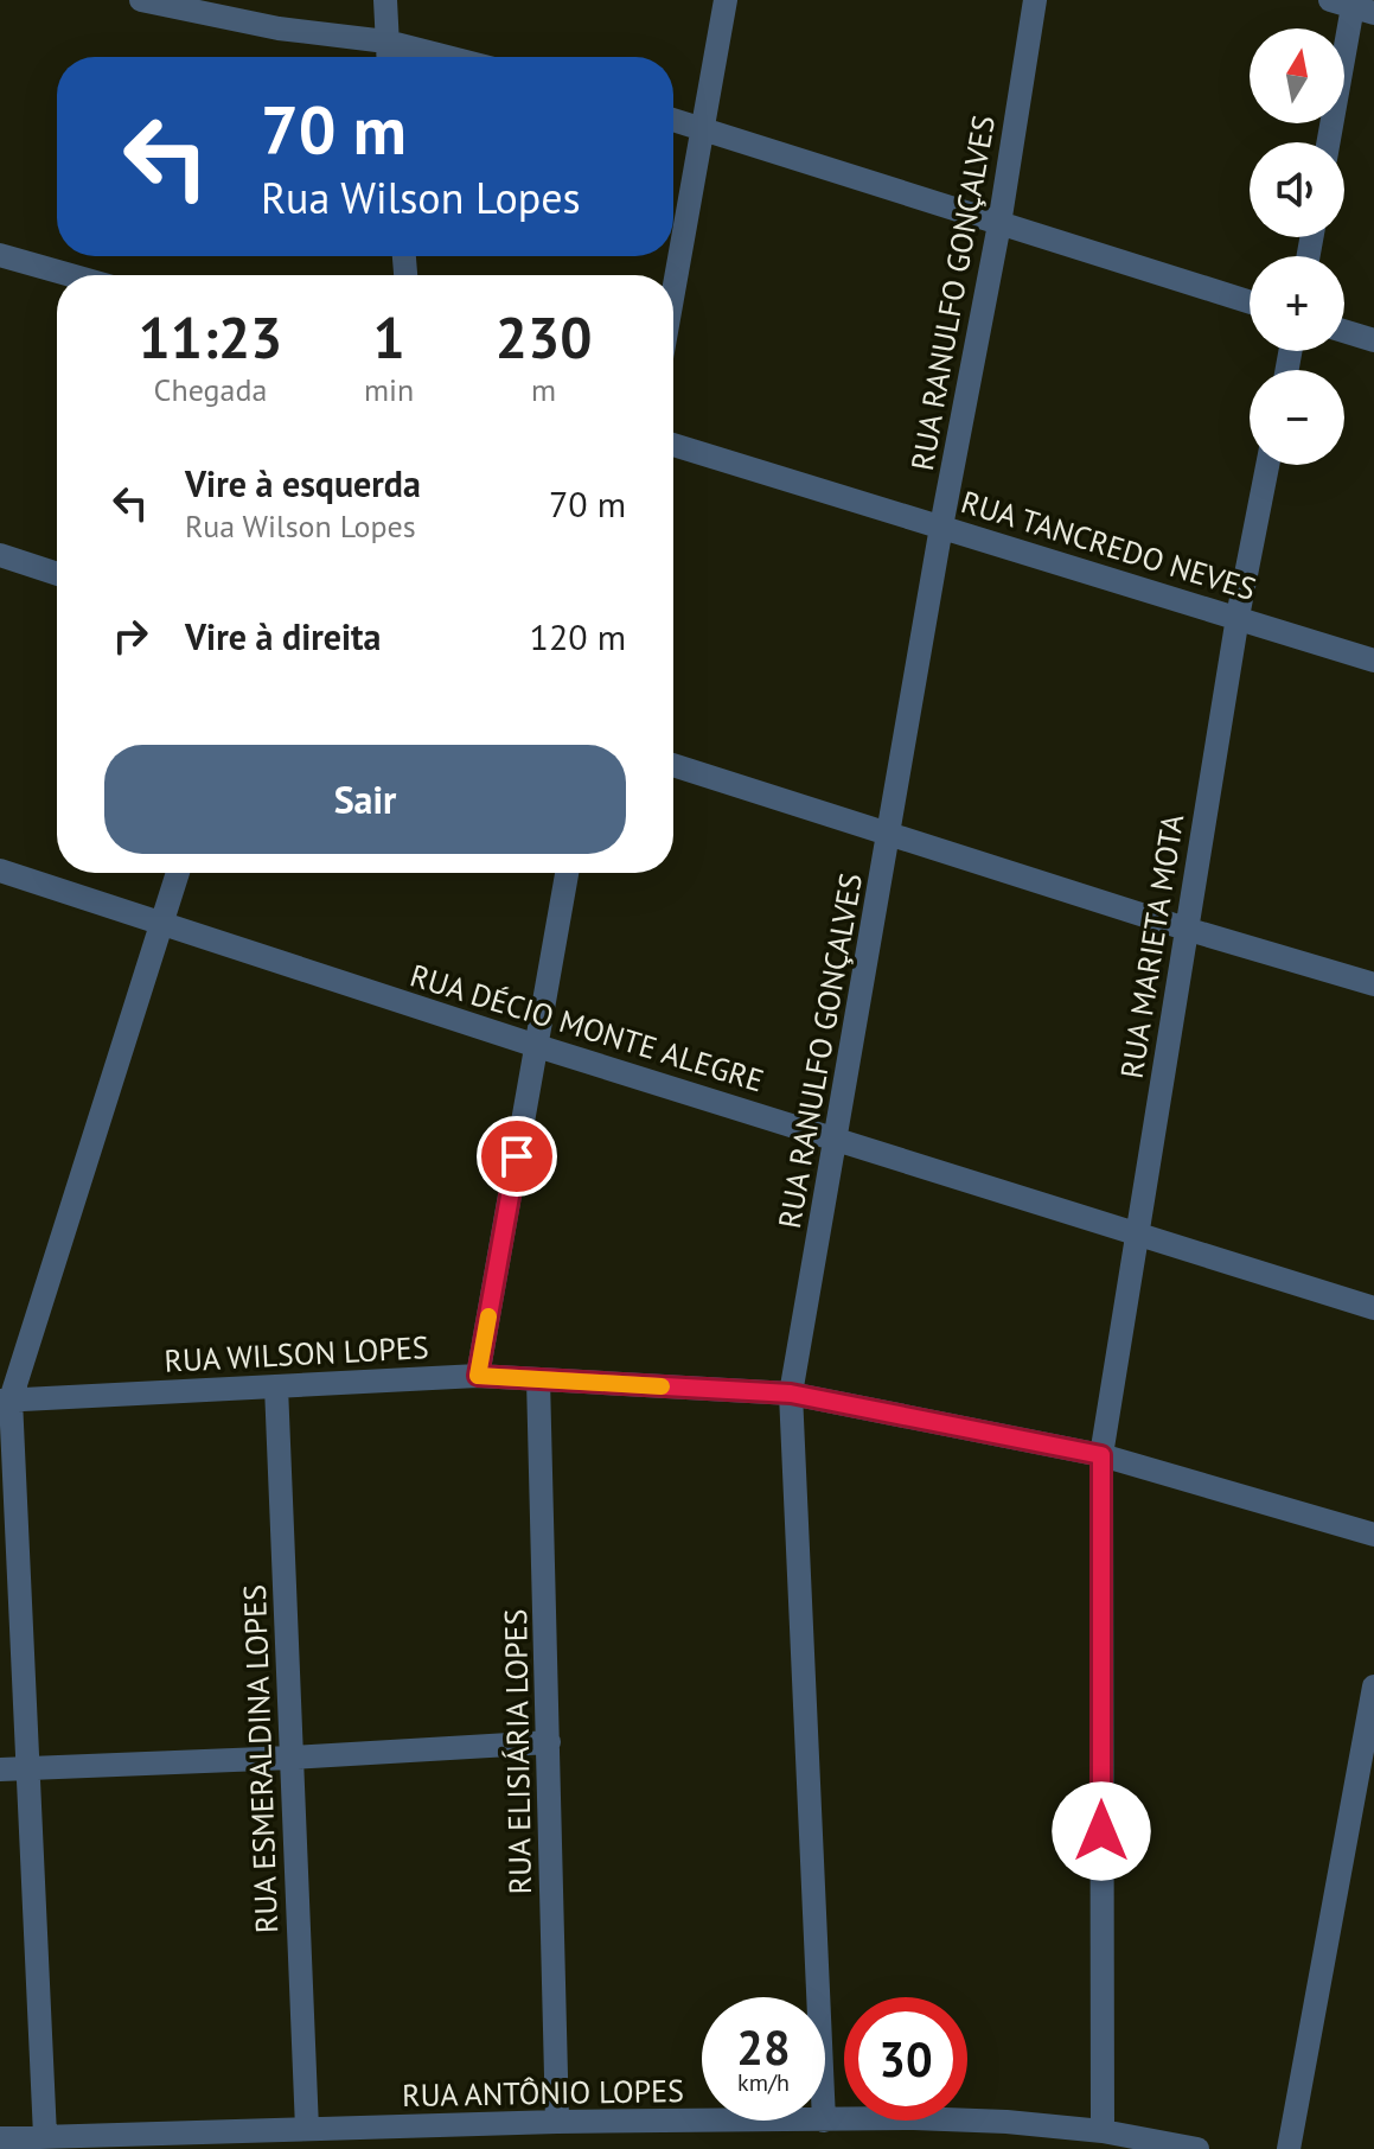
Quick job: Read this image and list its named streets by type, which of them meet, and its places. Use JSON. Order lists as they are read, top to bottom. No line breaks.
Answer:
{"streets":{"street":["RUA RANULFO GONÇALVES","RUA TANCREDO NEVES","RUA MARIETA MOTA","RUA DÉCIO MONTE ALEGRE","RUA WILSON LOPES","RUA ELISIÁRIA LOPES","RUA ESMERALDINA LOPES","RUA ANTÔNIO LOPES"]},"crossings":[["RUA RANULFO GONÇALVES","RUA TANCREDO NEVES"],["RUA RANULFO GONÇALVES","RUA DÉCIO MONTE ALEGRE"],["RUA RANULFO GONÇALVES","RUA WILSON LOPES"],["RUA TANCREDO NEVES","RUA MARIETA MOTA"],["RUA MARIETA MOTA","RUA DÉCIO MONTE ALEGRE"],["RUA MARIETA MOTA","RUA WILSON LOPES"],["RUA WILSON LOPES","RUA ELISIÁRIA LOPES"],["RUA WILSON LOPES","RUA ESMERALDINA LOPES"],["RUA ELISIÁRIA LOPES","RUA ANTÔNIO LOPES"],["RUA ESMERALDINA LOPES","RUA ANTÔNIO LOPES"]],"north":"top","page":{"map_buttons":["+","−"],"turn":["70 m","Rua Wilson Lopes"],"eta":["11:23","Chegada","1","min","230","m"],"list":[{"name":"Vire à esquerda","note":"Rua Wilson Lopes","value":"70 m"},{"name":"Vire à direita","value":"120 m"}],"buttons":"Sair","speed":"28 km/h","limit":"30"}}
